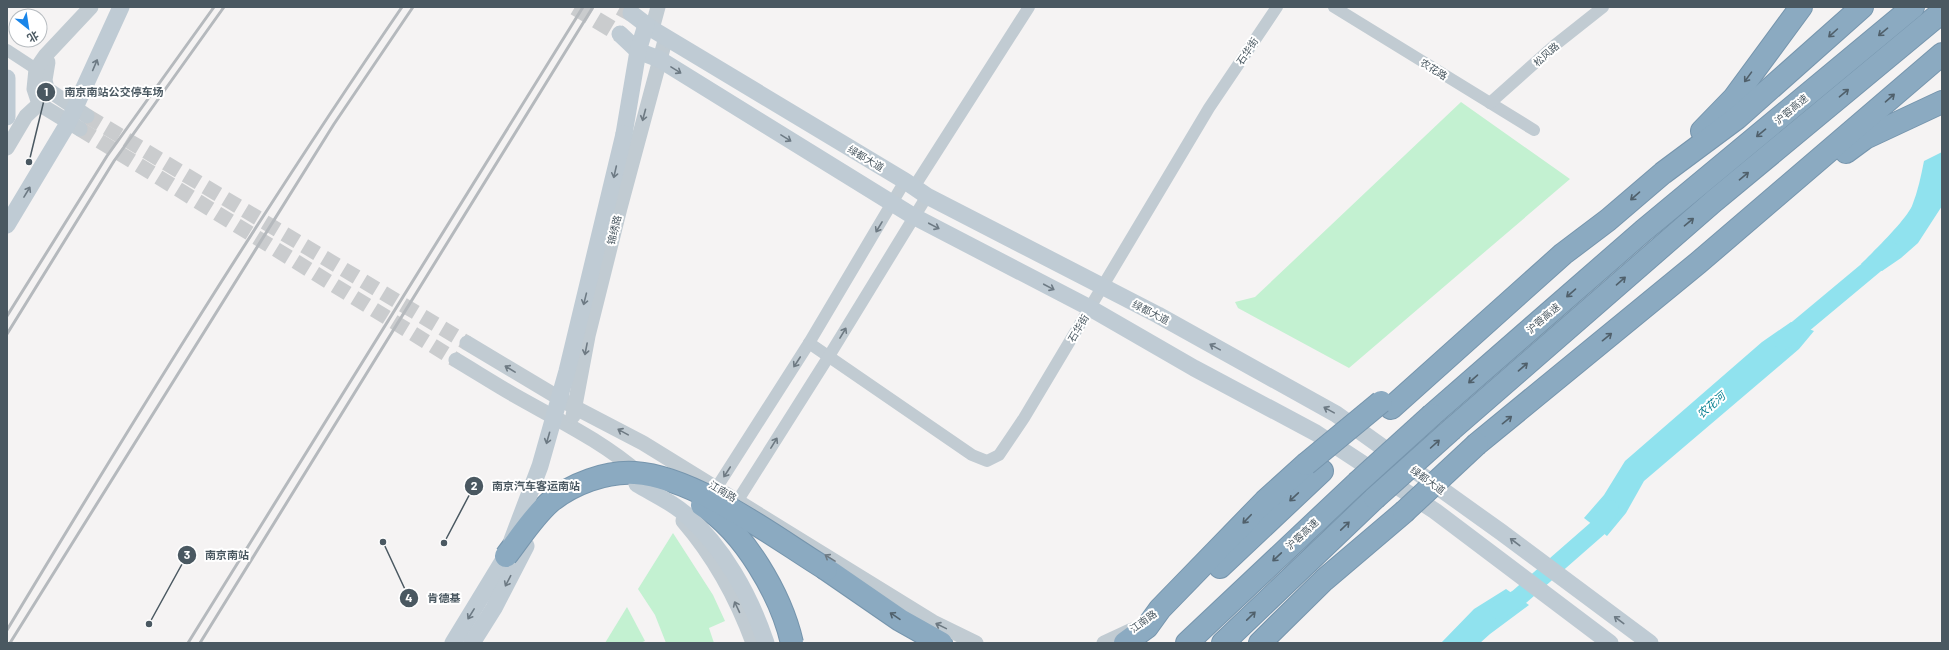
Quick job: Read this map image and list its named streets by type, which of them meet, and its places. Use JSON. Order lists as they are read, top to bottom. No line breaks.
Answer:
{"streets":{"highway":["沪蓉高速"],"main road":["绿都大道"],"street":["石华街","松风路","农花路","锦绣路","江南路"]},"crossings":[["石华街","绿都大道"],["松风路","农花路"],["绿都大道","锦绣路"],["锦绣路","江南路"]],"one_way":["锦绣路"],"water":["农花河"],"places":["南京南站公交停车场","肯德基","南京汽车客运南站","南京南站"],"north":"bottom right"}
